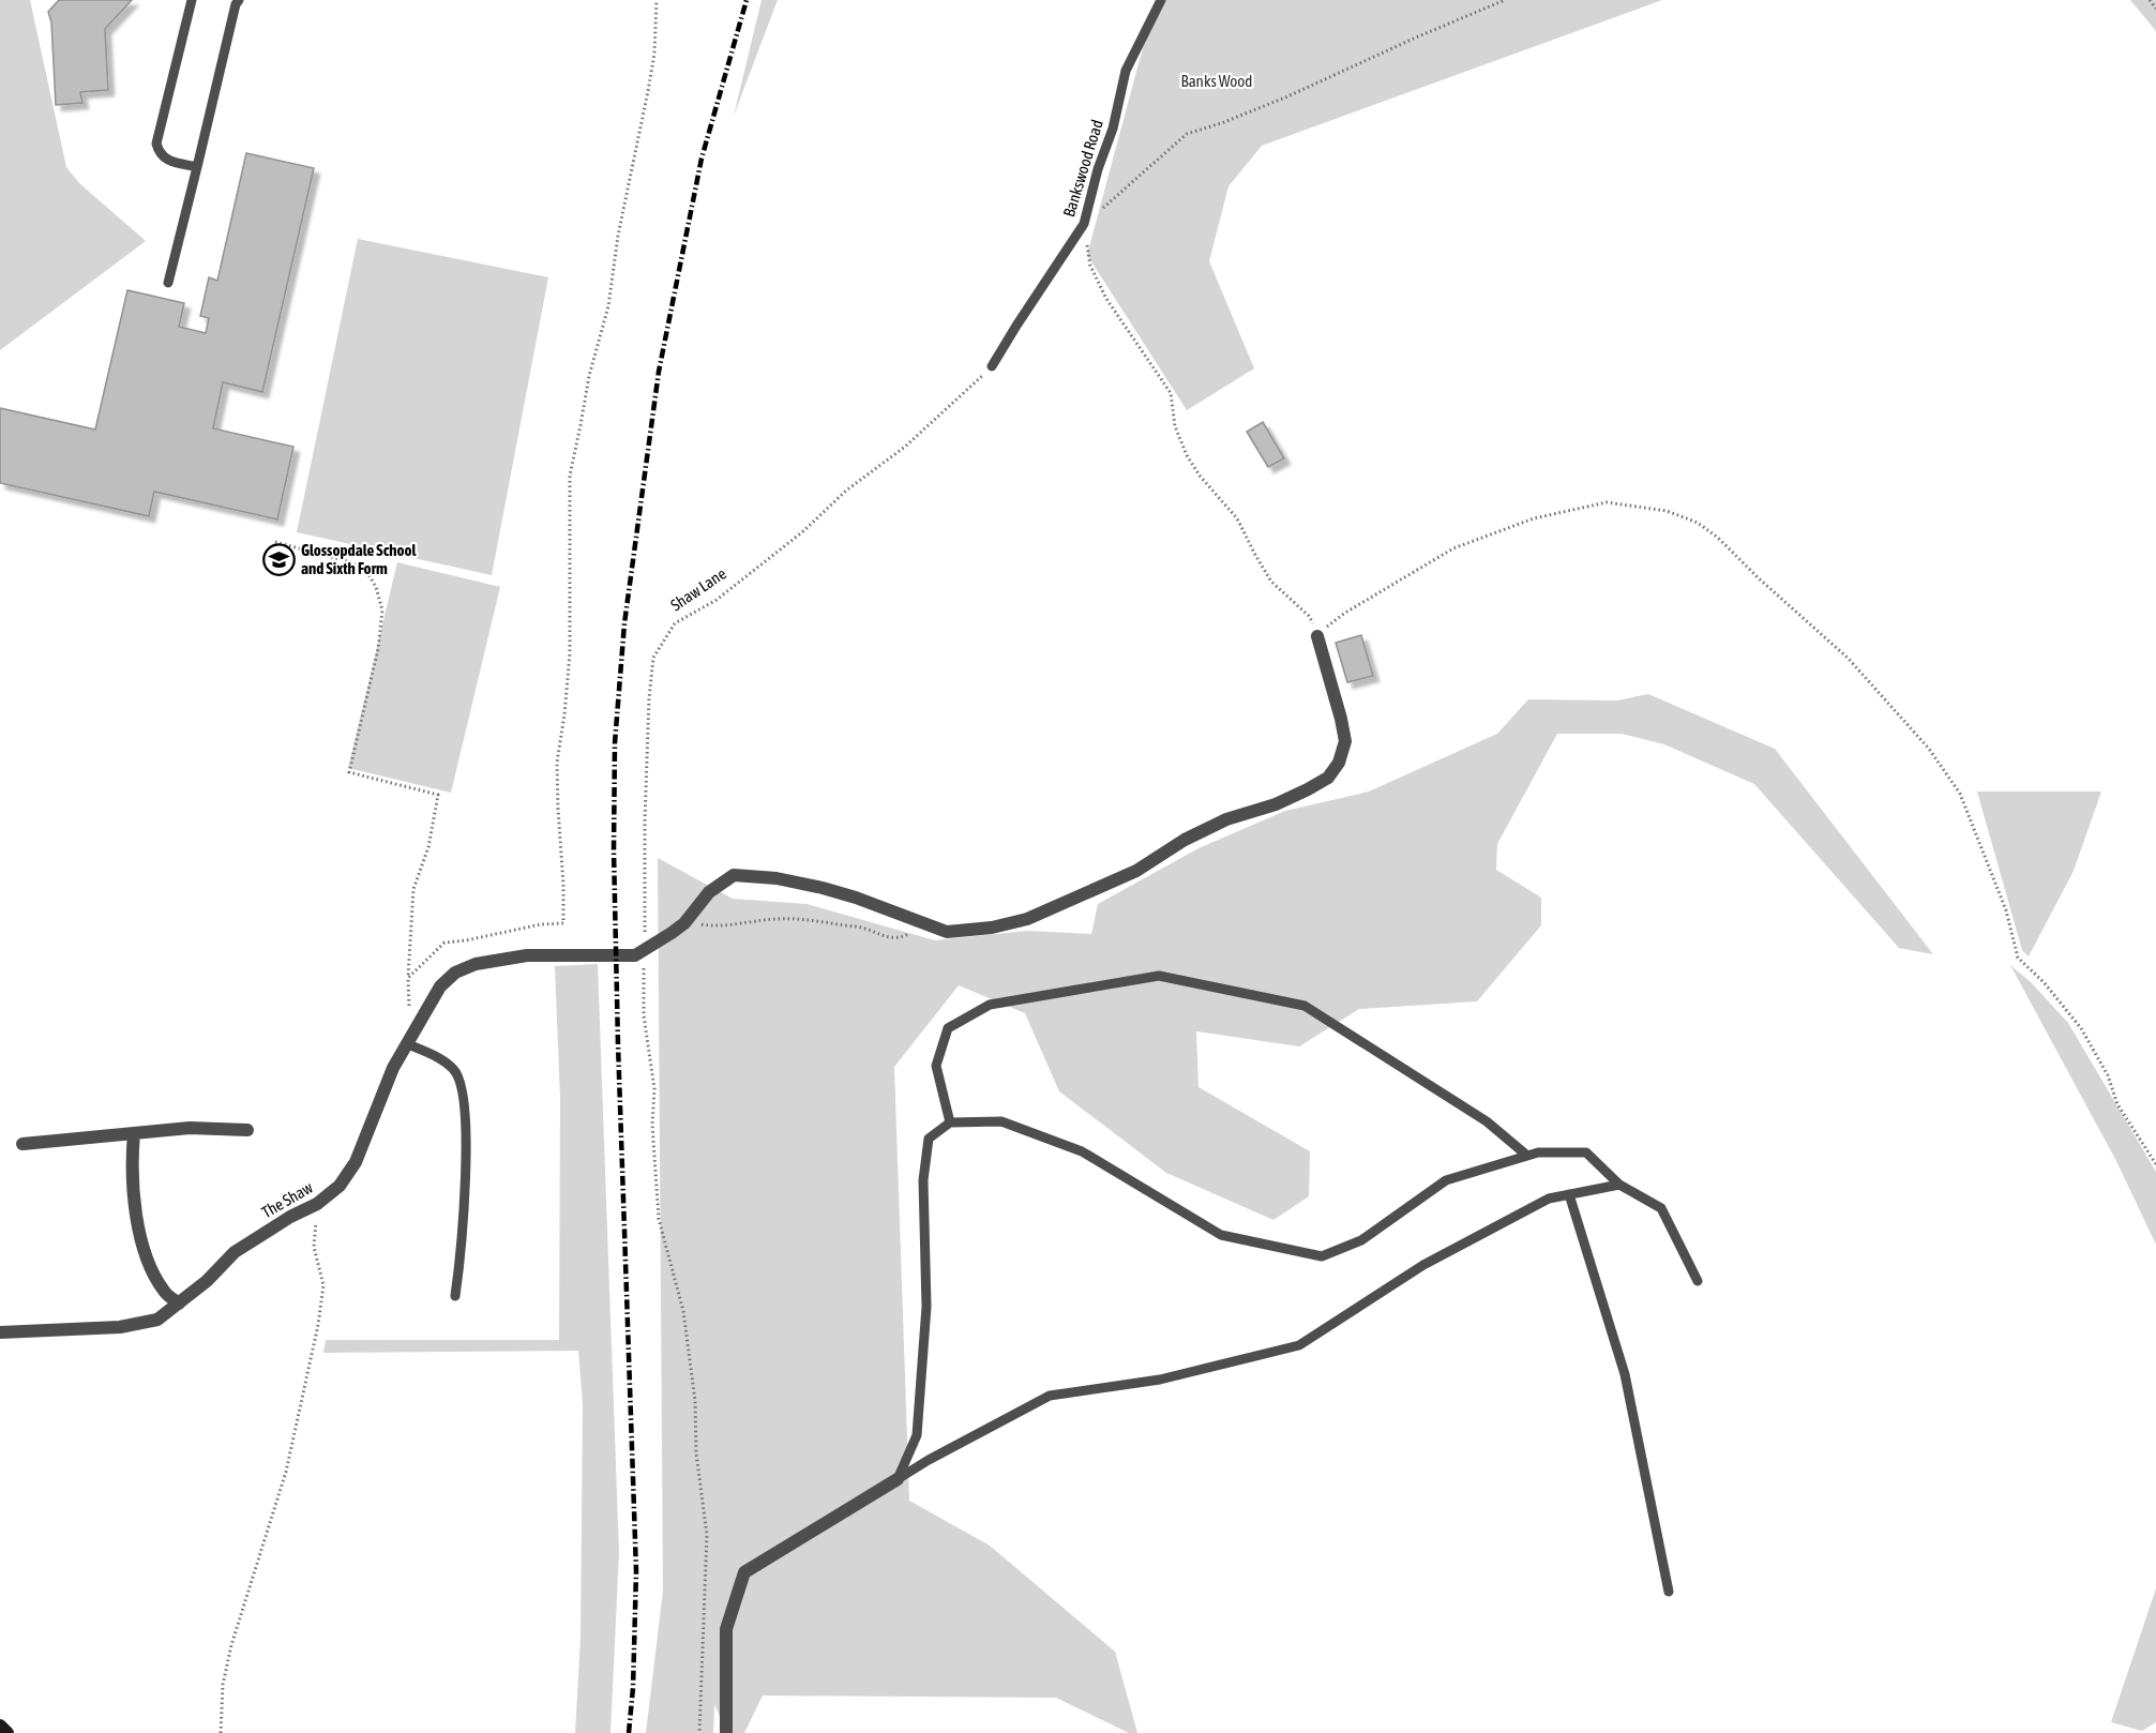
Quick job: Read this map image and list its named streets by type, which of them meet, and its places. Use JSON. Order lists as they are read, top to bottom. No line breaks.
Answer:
{"streets":{"street":["The Shaw"],"lane":["Bankswood Road"],"path":["Shaw Lane"]},"crossings":[["Bankswood Road","Shaw Lane"],["Shaw Lane","The Shaw"]],"parks":["Banks Wood"],"places":{"school or university":["Glossopdale School and Sixth Form"]}}
